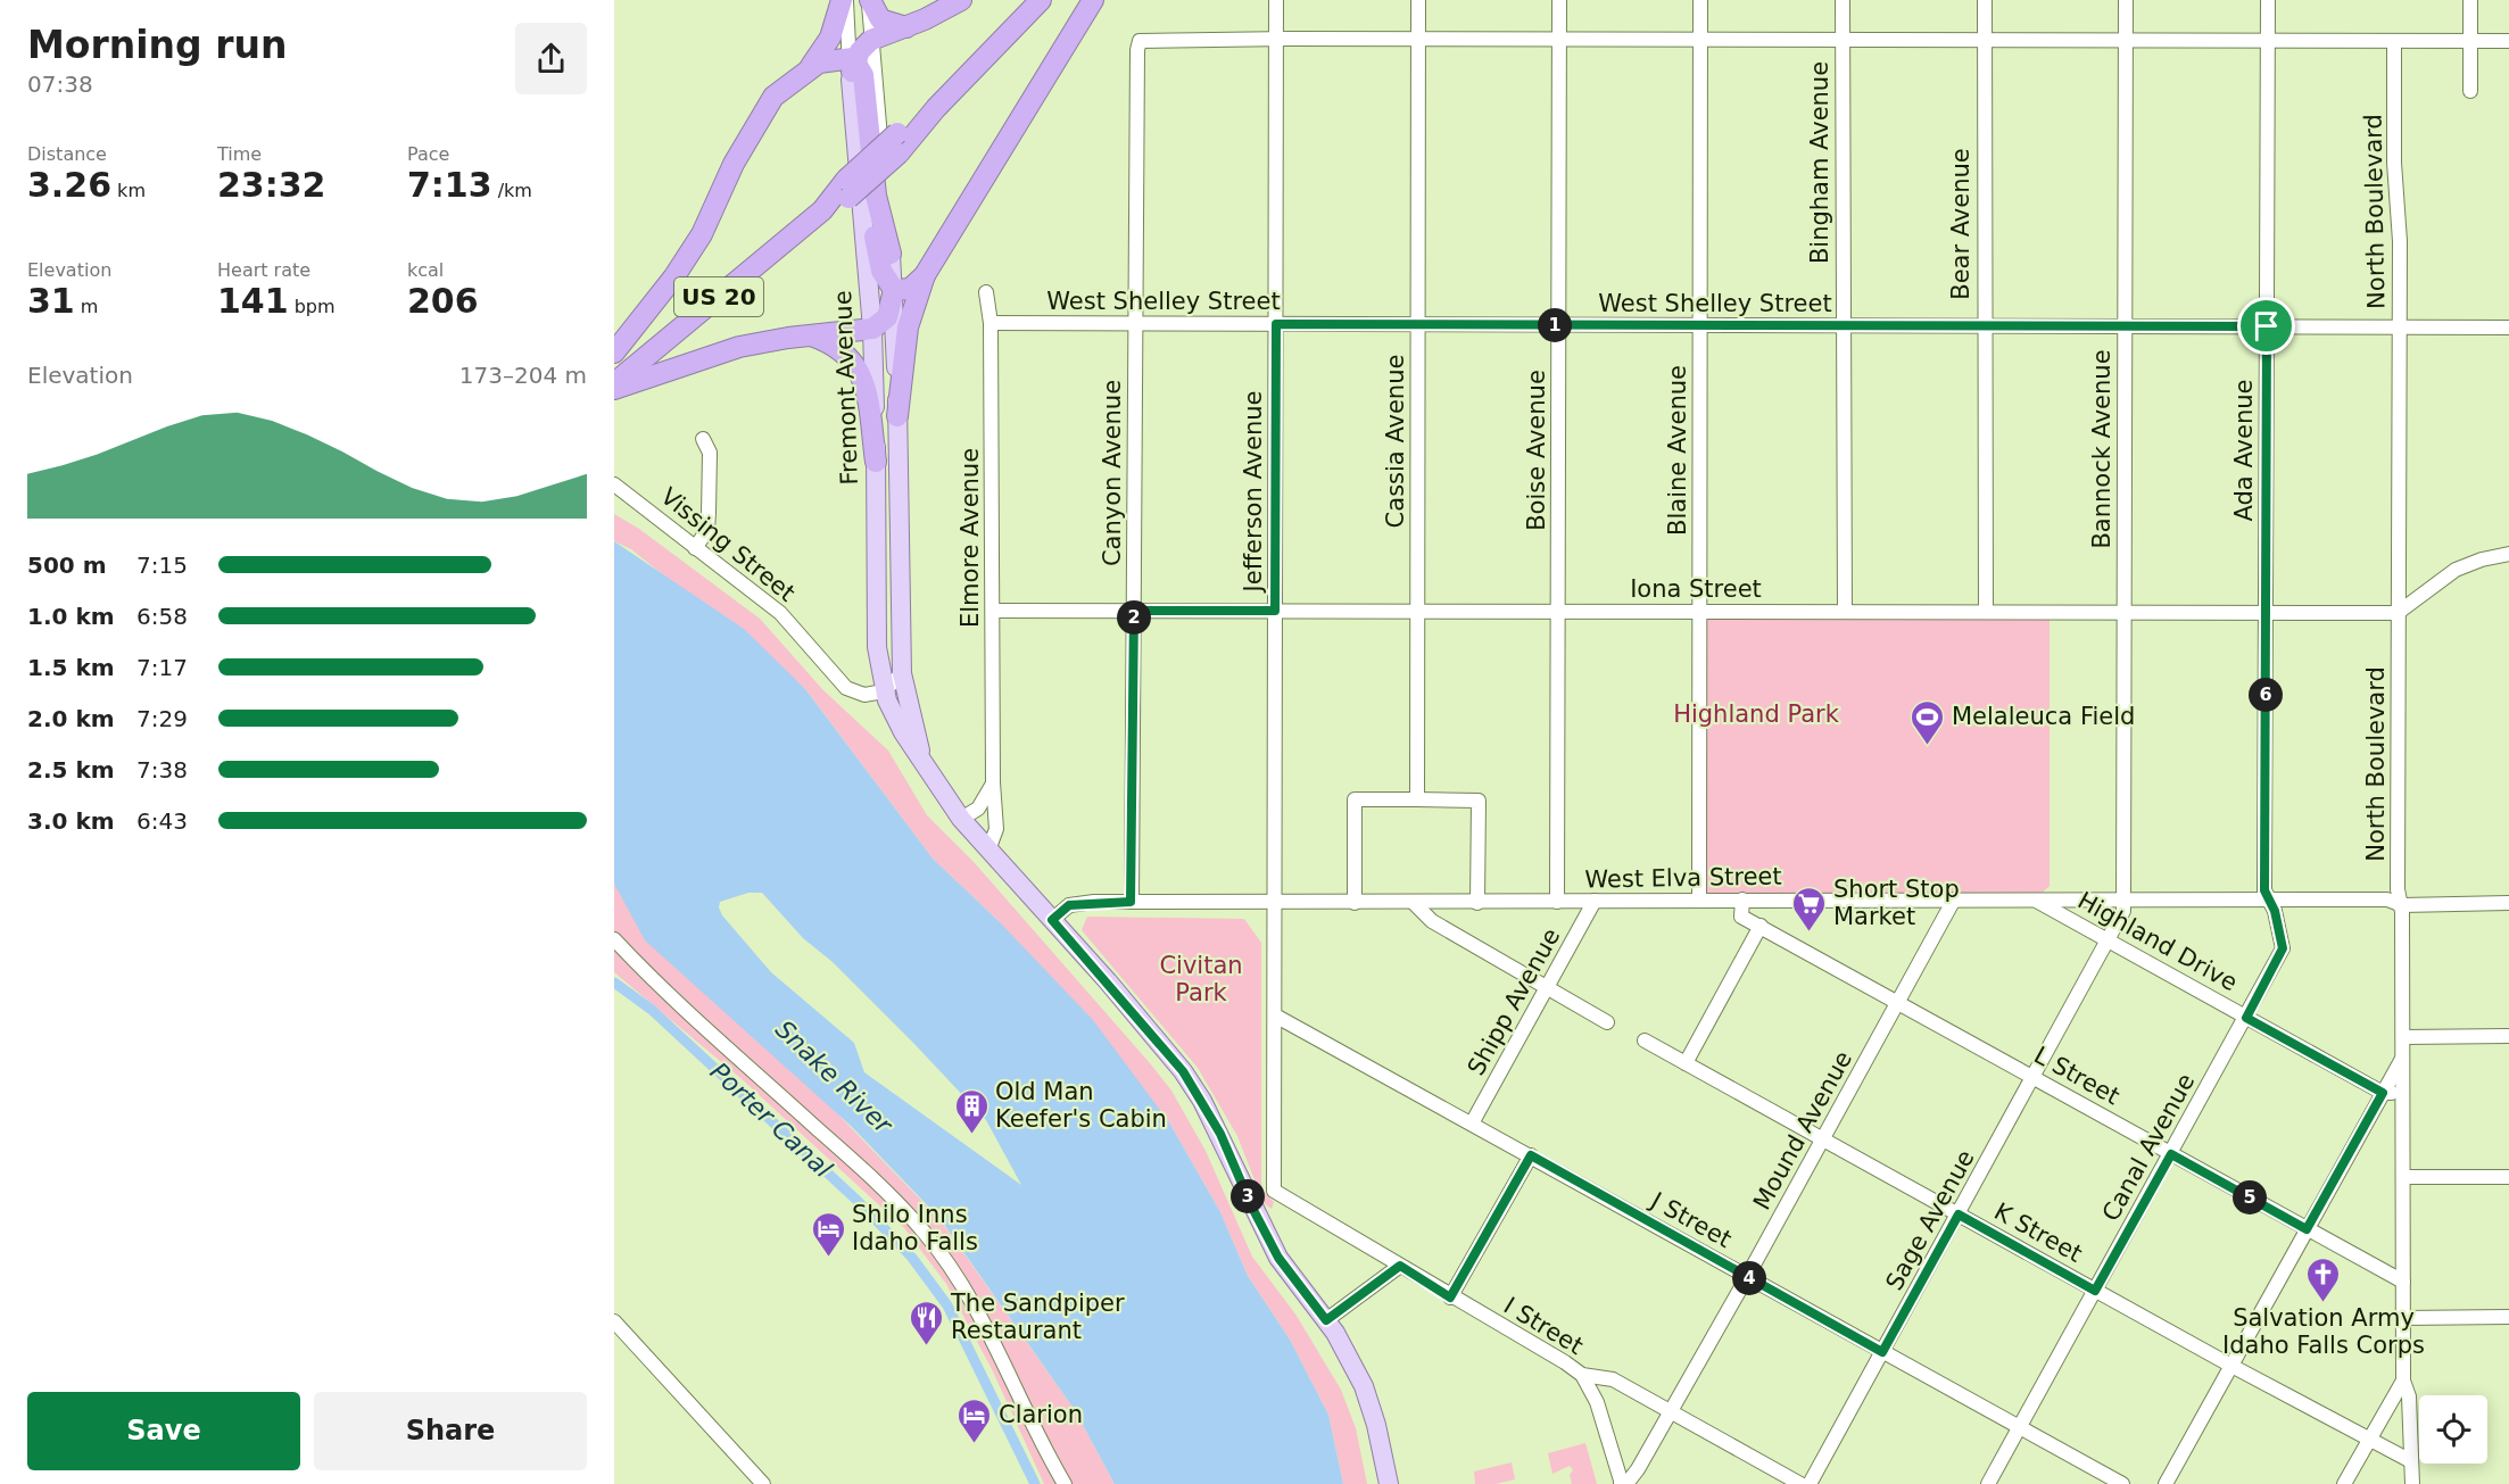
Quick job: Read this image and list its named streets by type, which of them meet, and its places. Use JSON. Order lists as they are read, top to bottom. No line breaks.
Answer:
{"streets":{"highway":["US 20"],"main road":["Fremont Avenue"],"street":["Bingham Avenue","North Boulevard","Bear Avenue","West Shelley Street","Cassia Avenue","Bannock Avenue","Boise Avenue","Blaine Avenue","Ada Avenue","Canyon Avenue","Jefferson Avenue","Elmore Avenue","Vissing Street","Iona Street","West Elva Street","Highland Drive","Shipp Avenue","L Street","Mound Avenue","Canal Avenue","J Street","Sage Avenue","K Street","I Street"]},"crossings":[["Bingham Avenue","West Shelley Street"],["Bingham Avenue","Iona Street"],["North Boulevard","West Shelley Street"],["North Boulevard","Iona Street"],["North Boulevard","West Elva Street"],["North Boulevard","Highland Drive"],["North Boulevard","L Street"],["North Boulevard","K Street"],["Bear Avenue","West Shelley Street"],["Bear Avenue","Iona Street"],["US 20","Fremont Avenue"],["West Shelley Street","Cassia Avenue"],["West Shelley Street","Bannock Avenue"],["West Shelley Street","Boise Avenue"],["West Shelley Street","Blaine Avenue"],["West Shelley Street","Ada Avenue"],["West Shelley Street","Canyon Avenue"],["West Shelley Street","Jefferson Avenue"],["West Shelley Street","Elmore Avenue"],["Fremont Avenue","Elmore Avenue"],["Fremont Avenue","Vissing Street"],["Fremont Avenue","West Elva Street"],["Cassia Avenue","Iona Street"],["Bannock Avenue","Iona Street"],["Bannock Avenue","West Elva Street"],["Bannock Avenue","Highland Drive"],["Bannock Avenue","Sage Avenue"],["Boise Avenue","Iona Street"],["Boise Avenue","West Elva Street"],["Blaine Avenue","Iona Street"],["Blaine Avenue","West Elva Street"],["Ada Avenue","Iona Street"],["Ada Avenue","West Elva Street"],["Ada Avenue","Canal Avenue"],["Canyon Avenue","Jefferson Avenue"],["Canyon Avenue","Iona Street"],["Canyon Avenue","West Elva Street"],["Jefferson Avenue","Iona Street"],["Jefferson Avenue","West Elva Street"],["Jefferson Avenue","J Street"],["Jefferson Avenue","I Street"],["Elmore Avenue","Iona Street"],["West Elva Street","Highland Drive"],["West Elva Street","Shipp Avenue"],["West Elva Street","L Street"],["West Elva Street","Mound Avenue"],["West Elva Street","Canal Avenue"],["Highland Drive","Canal Avenue"],["Highland Drive","Sage Avenue"],["Shipp Avenue","J Street"],["L Street","Mound Avenue"],["L Street","Canal Avenue"],["L Street","Sage Avenue"],["Mound Avenue","J Street"],["Mound Avenue","K Street"],["Mound Avenue","I Street"],["Canal Avenue","J Street"],["Canal Avenue","K Street"],["J Street","Sage Avenue"],["Sage Avenue","K Street"]],"water":["Snake River","Porter Canal"],"parks":["Highland Park","Civitan Park"],"places":{"sports":["Melaleuca Field"],"supermarket":["Short Stop Market"],"building":["Old Man Keefer's Cabin"],"hotel":["Shilo Inns Idaho Falls","Clarion"],"church":["Salvation Army Idaho Falls Corps"],"restaurant":["The Sandpiper Restaurant"]},"page":{"heading":["Morning run","07:38"],"stats":[["Distance","3.26 km"],["Time","23:32"],["Pace","7:13 /km"],["Elevation","31 m"],["Heart rate","141 bpm"],["kcal","206"]],"pins":["1","2","6","3","5","4"],"chart":["Elevation","173–204 m"],"list":[{"name":"500 m","note":"7:15"},{"name":"1.0 km","note":"6:58"},{"name":"1.5 km","note":"7:17"},{"name":"2.0 km","note":"7:29"},{"name":"2.5 km","note":"7:38"},{"name":"3.0 km","note":"6:43"}],"buttons":["Save","Share"]}}
